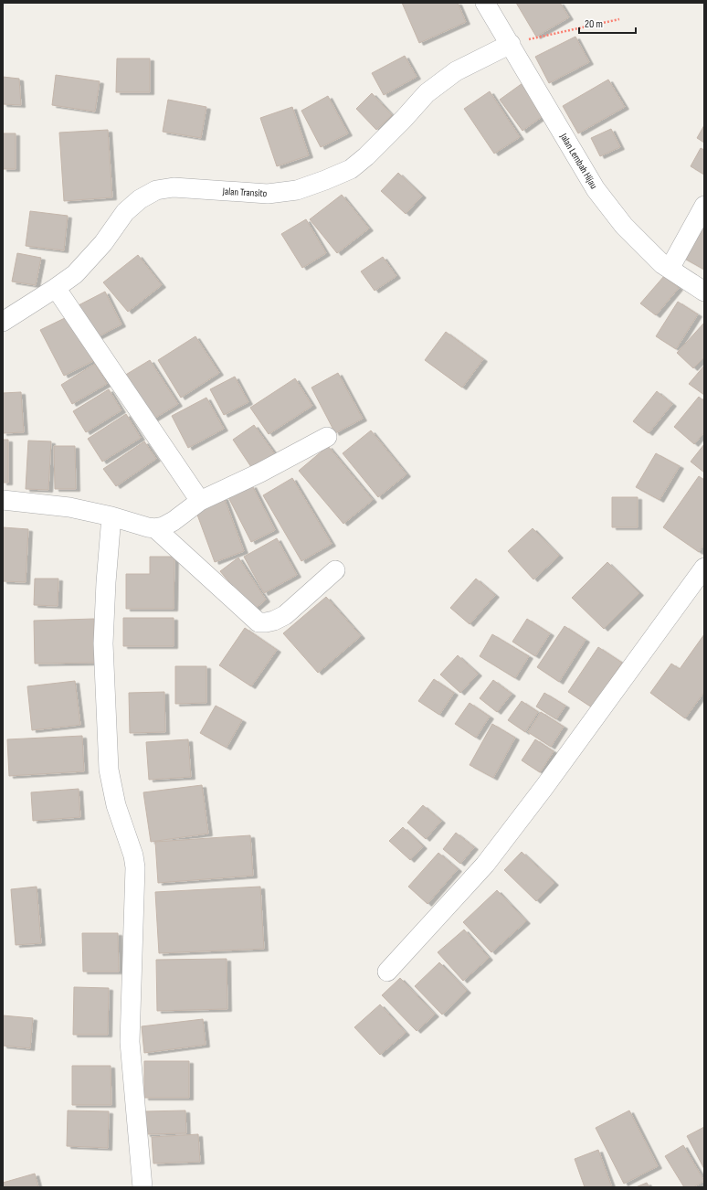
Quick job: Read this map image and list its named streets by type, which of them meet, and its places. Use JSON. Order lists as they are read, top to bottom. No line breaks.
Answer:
{"streets":{"street":["Jalan Lembah Hijau","Jalan Transito"]},"crossings":[["Jalan Lembah Hijau","Jalan Transito"]],"scale_bar":"20 m"}
